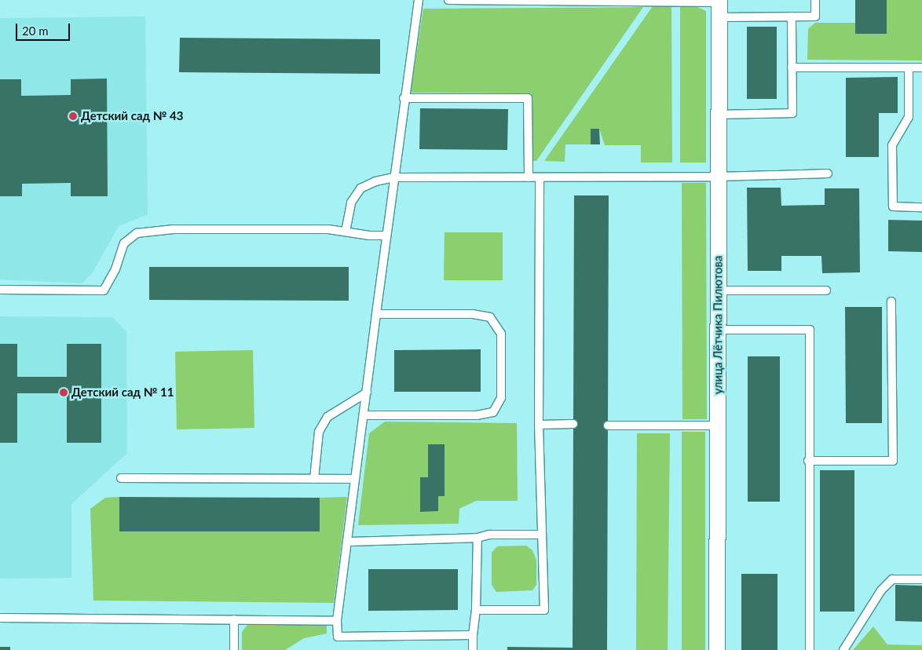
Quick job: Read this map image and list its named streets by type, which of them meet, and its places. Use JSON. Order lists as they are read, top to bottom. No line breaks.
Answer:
{"streets":{"street":["улица Лётчика Пилютова"]},"places":["Детский сад № 43","Детский сад № 11"],"scale_bar":"20 m"}
